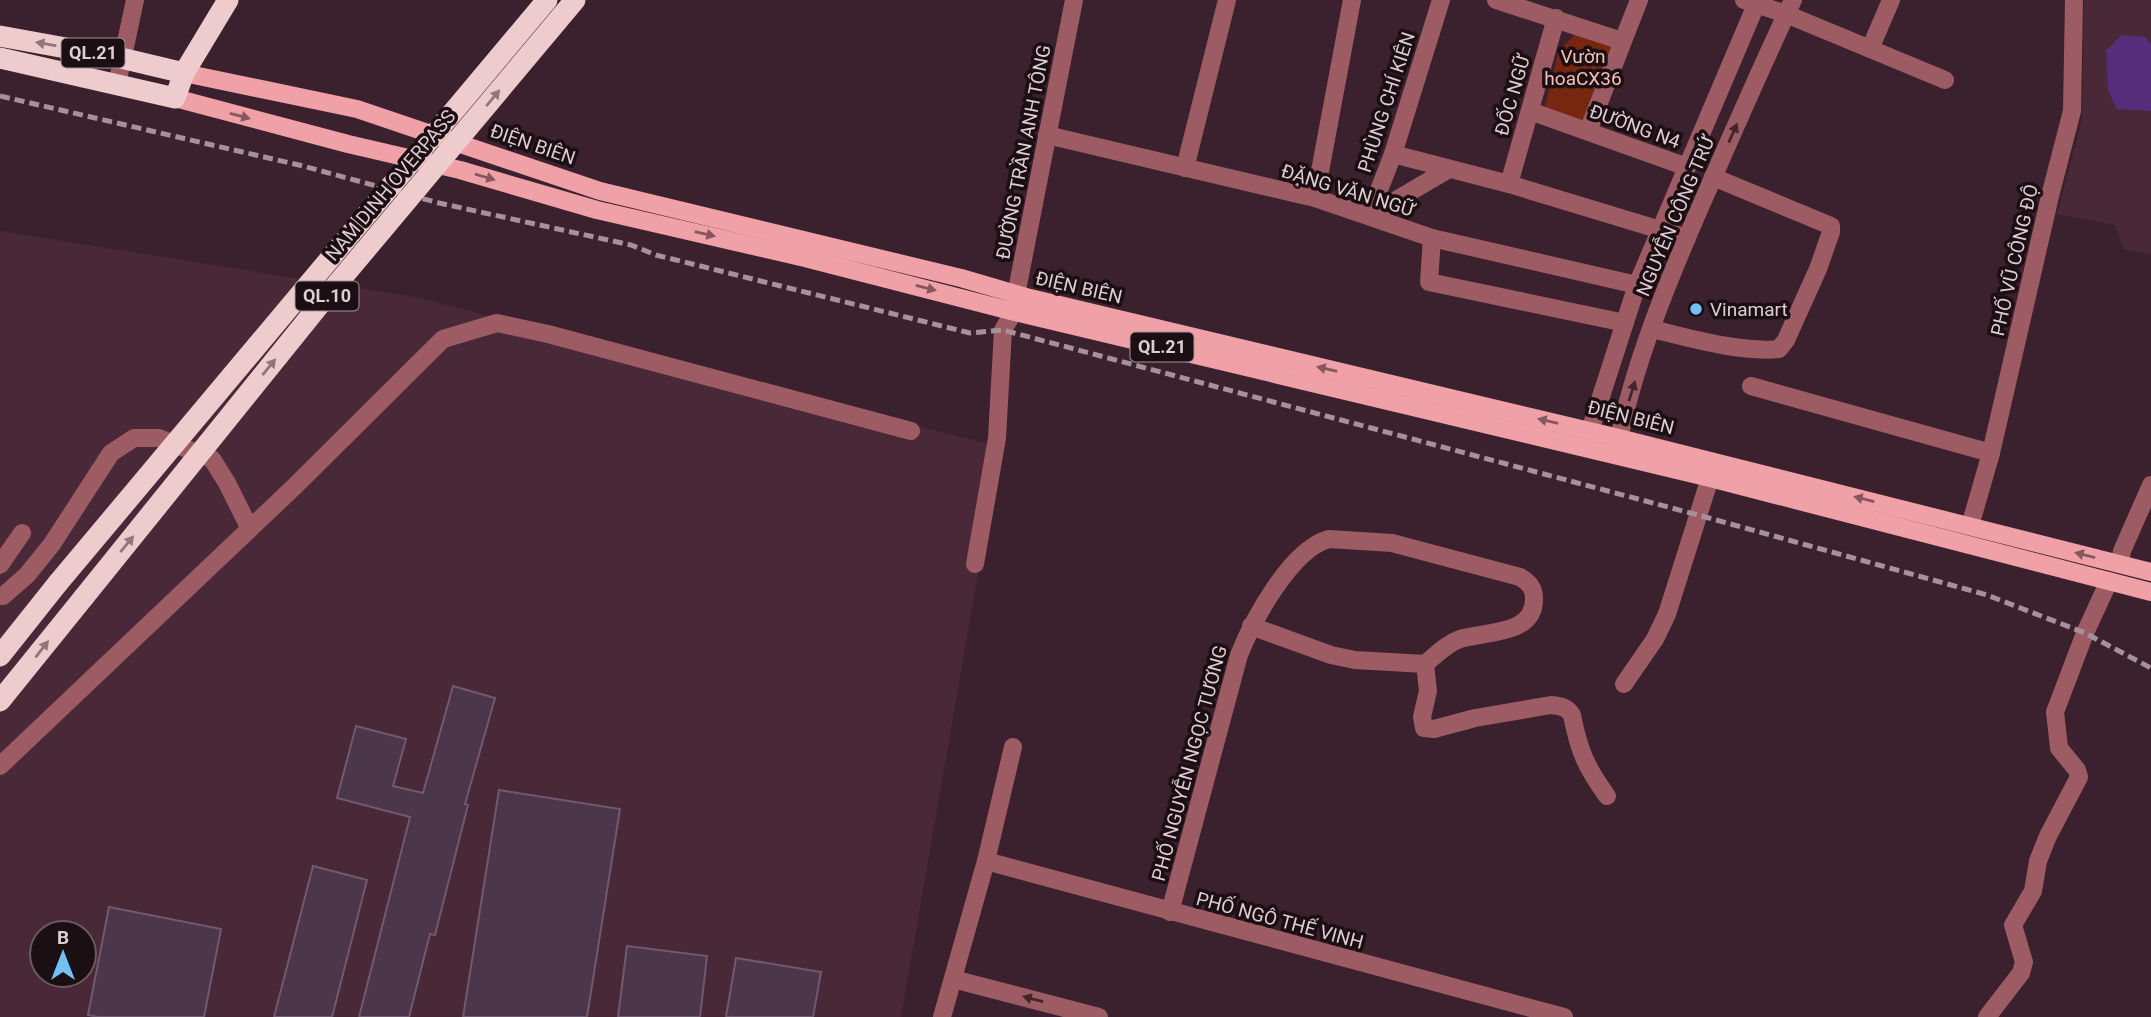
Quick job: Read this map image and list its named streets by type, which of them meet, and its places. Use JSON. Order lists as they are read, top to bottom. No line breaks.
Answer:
{"streets":{"highway":["QL.21","ĐIỆN BIÊN","NAM DINH OVERPASS","QL.10"],"street":["ĐỐC NGỮ","PHÙNG CHÍ KIÊN","ĐƯỜNG N4","ĐƯỜNG TRẦN ANH TÔNG","ĐẶNG VĂN NGỮ","NGUYỄN CÔNG TRỨ","PHỐ VŨ CÔNG ĐỘ","PHỐ NGUYỄN NGỌC TƯƠNG","PHỐ NGÔ THẾ VINH"]},"crossings":[["ĐỐC NGỮ","ĐƯỜNG N4"],["PHÙNG CHÍ KIÊN","ĐẶNG VĂN NGỮ"],["ĐƯỜNG N4","NGUYỄN CÔNG TRỨ"],["ĐIỆN BIÊN","ĐƯỜNG TRẦN ANH TÔNG"],["ĐIỆN BIÊN","NGUYỄN CÔNG TRỨ"],["ĐIỆN BIÊN","PHỐ VŨ CÔNG ĐỘ"],["ĐƯỜNG TRẦN ANH TÔNG","ĐẶNG VĂN NGỮ"],["ĐẶNG VĂN NGỮ","NGUYỄN CÔNG TRỨ"],["PHỐ NGUYỄN NGỌC TƯƠNG","PHỐ NGÔ THẾ VINH"]],"parks":["Vườn hoaCX36"],"places":["Vinamart"],"north":"top"}
